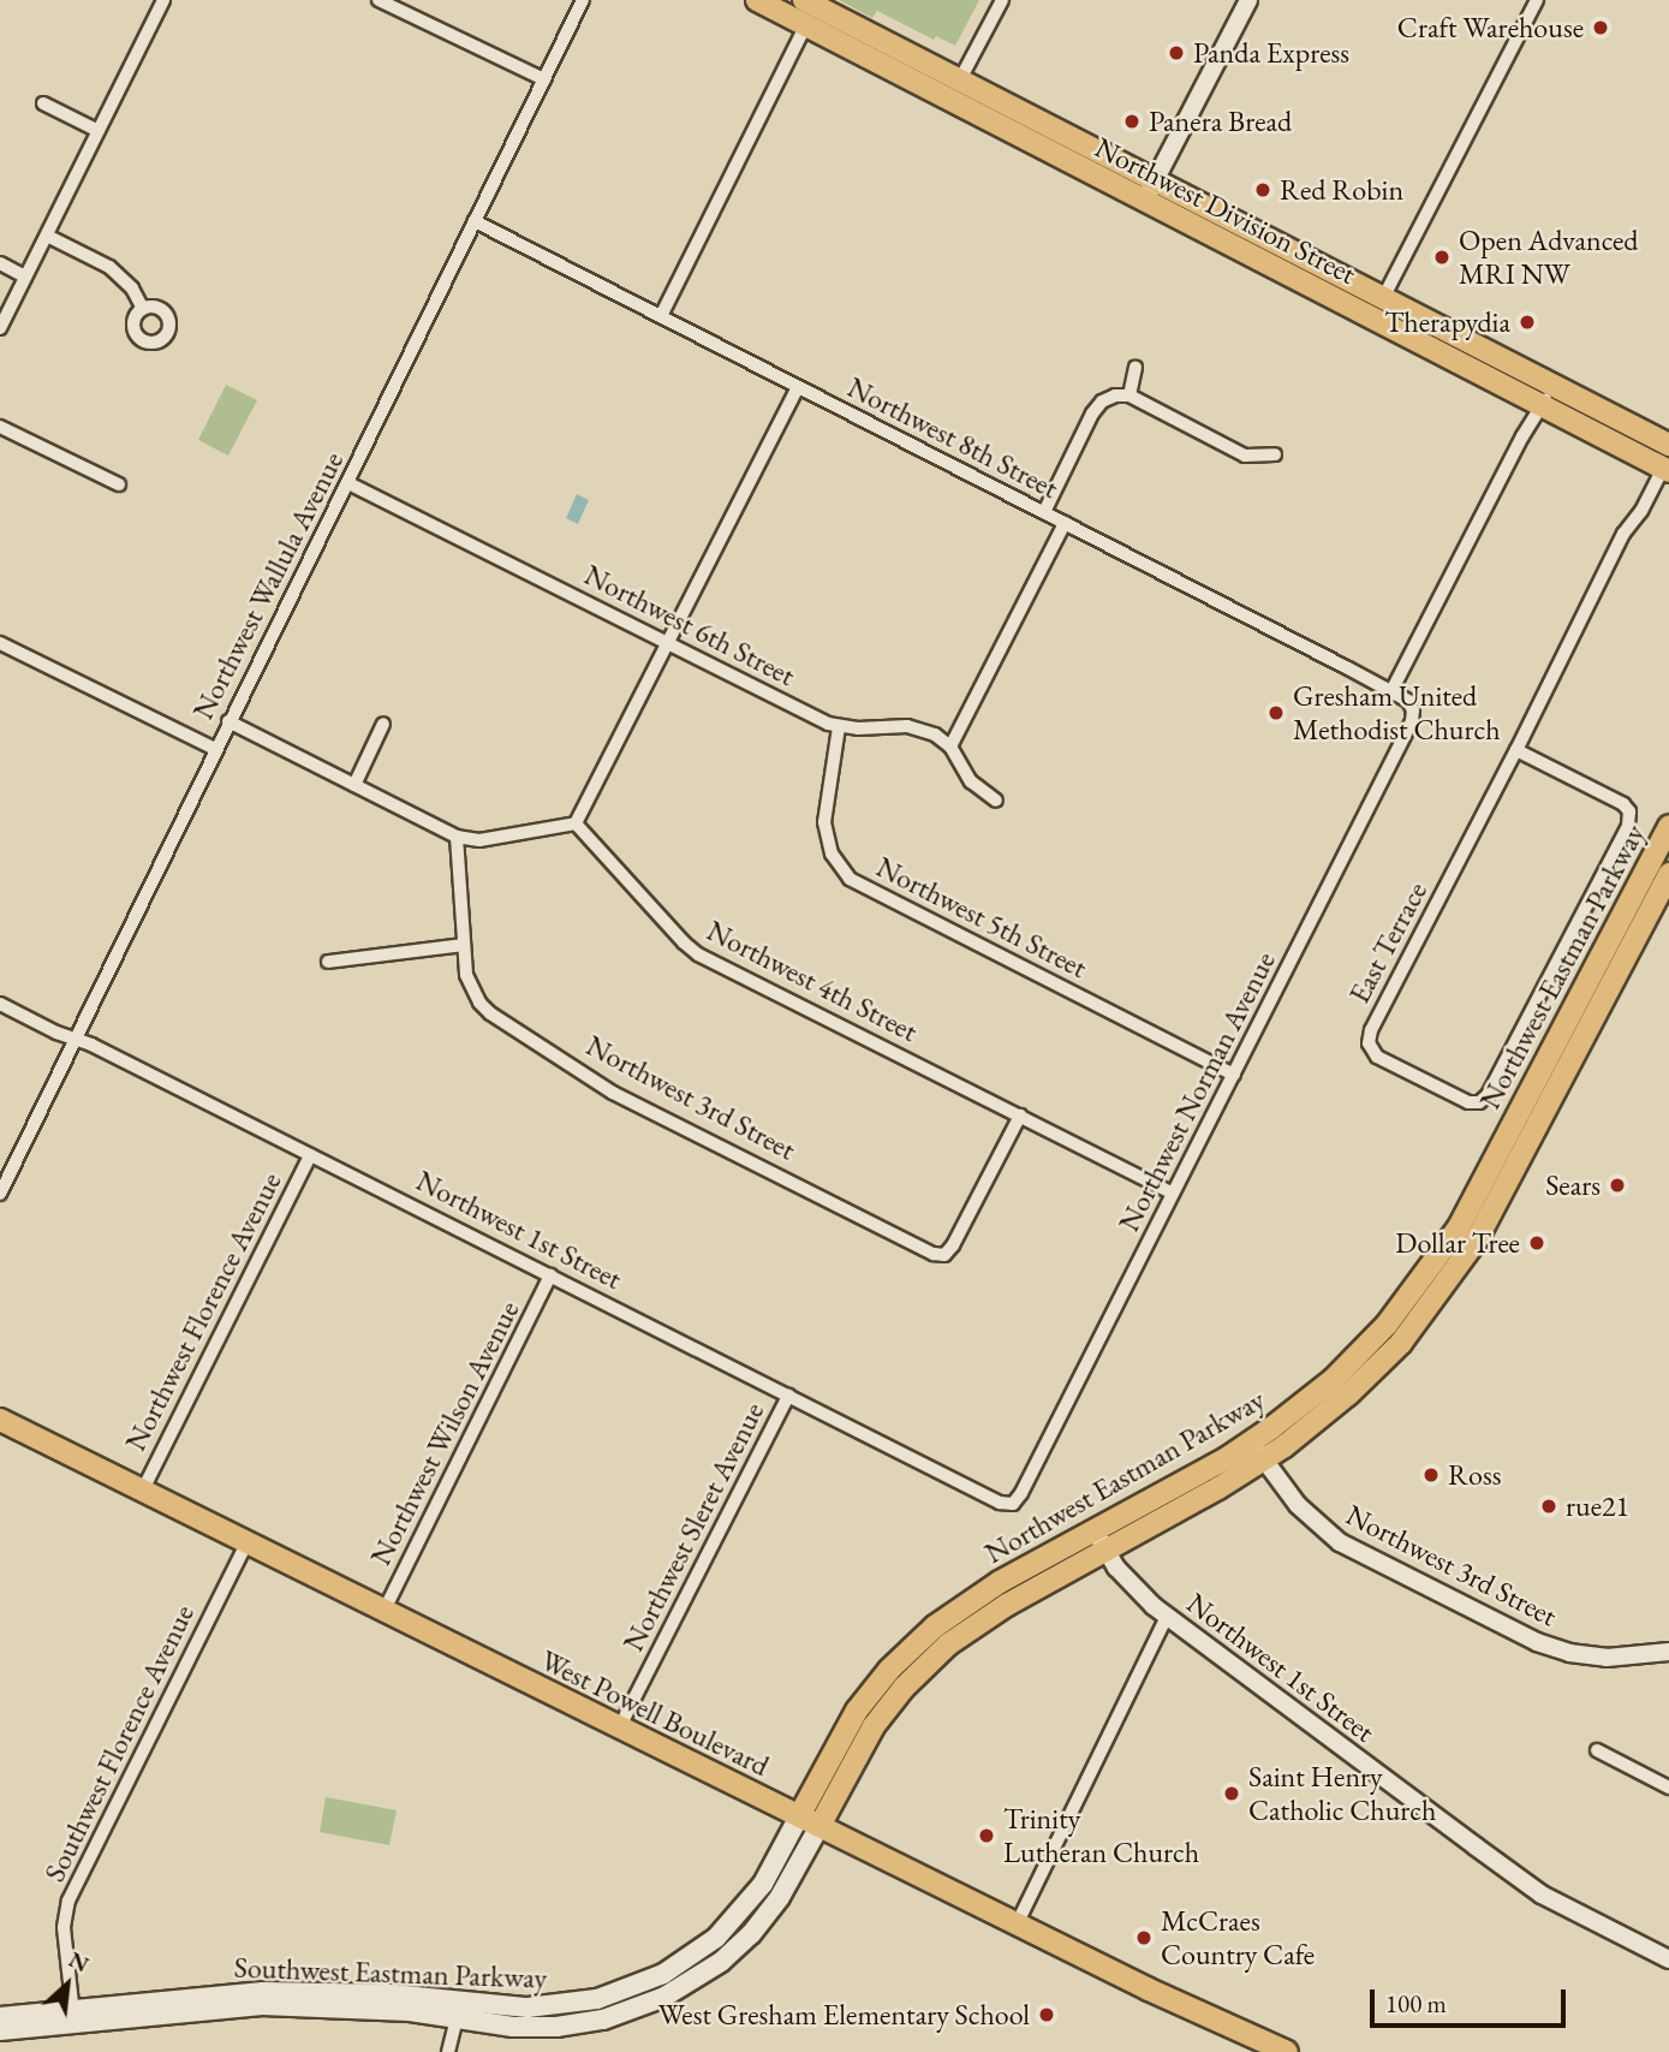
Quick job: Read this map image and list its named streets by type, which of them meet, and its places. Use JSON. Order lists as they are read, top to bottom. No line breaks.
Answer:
{"streets":{"main road":["Northwest Division Street","Northwest Eastman Parkway","West Powell Boulevard","Southwest Eastman Parkway"],"street":["Northwest 8th Street","Northwest Wallula Avenue","Northwest 6th Street","Northwest 5th Street","East Terrace","Northwest 4th Street","Northwest Norman Avenue","Northwest 3rd Street","Northwest 1st Street","Northwest Florence Avenue","Northwest Wilson Avenue","Northwest Sleret Avenue","Southwest Florence Avenue"]},"crossings":[["Northwest Division Street","East Terrace"],["Northwest 8th Street","Northwest Wallula Avenue"],["Northwest 8th Street","Northwest Norman Avenue"],["Northwest Wallula Avenue","Northwest 6th Street"],["Northwest Wallula Avenue","Northwest 1st Street"],["Northwest 6th Street","Northwest 5th Street"],["Northwest 5th Street","Northwest Norman Avenue"],["Northwest Eastman Parkway","Northwest 3rd Street"],["Northwest Eastman Parkway","Northwest 1st Street"],["Northwest Eastman Parkway","West Powell Boulevard"],["Northwest Eastman Parkway","Southwest Eastman Parkway"],["Northwest 4th Street","Northwest Norman Avenue"],["Northwest 4th Street","Northwest 3rd Street"],["Northwest Norman Avenue","Northwest 1st Street"],["Northwest 1st Street","Northwest Florence Avenue"],["Northwest 1st Street","Northwest Wilson Avenue"],["Northwest 1st Street","Northwest Sleret Avenue"],["Northwest Florence Avenue","West Powell Boulevard"],["Northwest Wilson Avenue","West Powell Boulevard"],["Northwest Sleret Avenue","West Powell Boulevard"],["West Powell Boulevard","Southwest Florence Avenue"],["West Powell Boulevard","Southwest Eastman Parkway"],["Southwest Florence Avenue","Southwest Eastman Parkway"]],"places":["Craft Warehouse","Panda Express","Panera Bread","Red Robin","Open Advanced MRI NW","Therapydia","Gresham United Methodist Church","Sears","Dollar Tree","Ross","rue21","Saint Henry Catholic Church","Trinity Lutheran Church","McCraes Country Cafe","West Gresham Elementary School"],"scale_bar":"100 m","north":"top right"}
